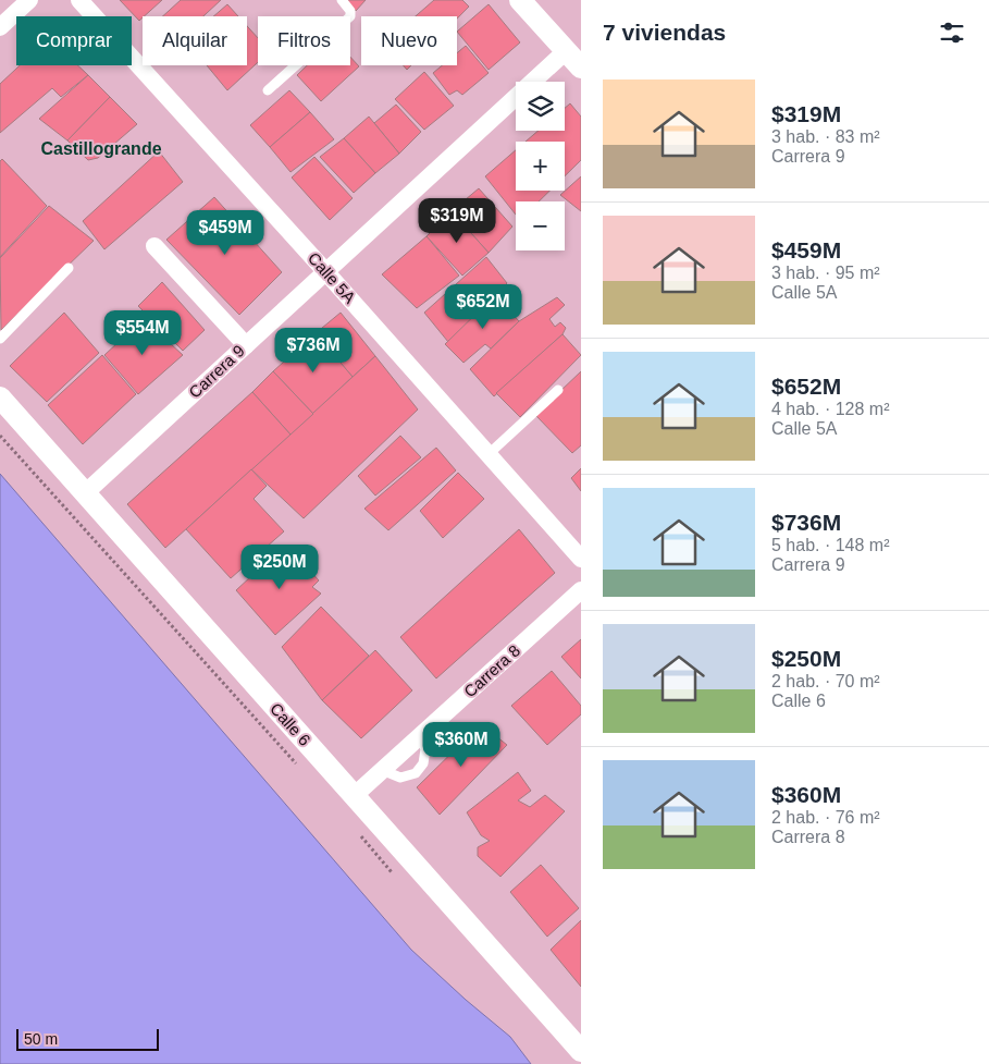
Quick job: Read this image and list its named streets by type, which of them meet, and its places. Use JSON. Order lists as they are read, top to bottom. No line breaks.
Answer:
{"streets":{"street":["Calle 5A","Carrera 9","Carrera 8","Calle 6"]},"crossings":[["Calle 5A","Carrera 9"],["Carrera 9","Calle 6"],["Carrera 8","Calle 6"]],"districts":["Castillogrande"],"scale_bar":"50 m","page":{"heading":"7 viviendas","chip":["Comprar","Alquilar","Filtros","Nuevo"],"list":[{"name":"$319M","note":"3 hab. · 83 m² · Carrera 9"},{"name":"$459M","note":"3 hab. · 95 m² · Calle 5A"},{"name":"$652M","note":"4 hab. · 128 m² · Calle 5A"},{"name":"$736M","note":"5 hab. · 148 m² · Carrera 9"},{"name":"$250M","note":"2 hab. · 70 m² · Calle 6"},{"name":"$360M","note":"2 hab. · 76 m² · Carrera 8"}],"map_buttons":["+","−"],"price":["$319M","$459M","$652M","$554M","$736M","$250M","$360M"],"scale":"50 m"}}
